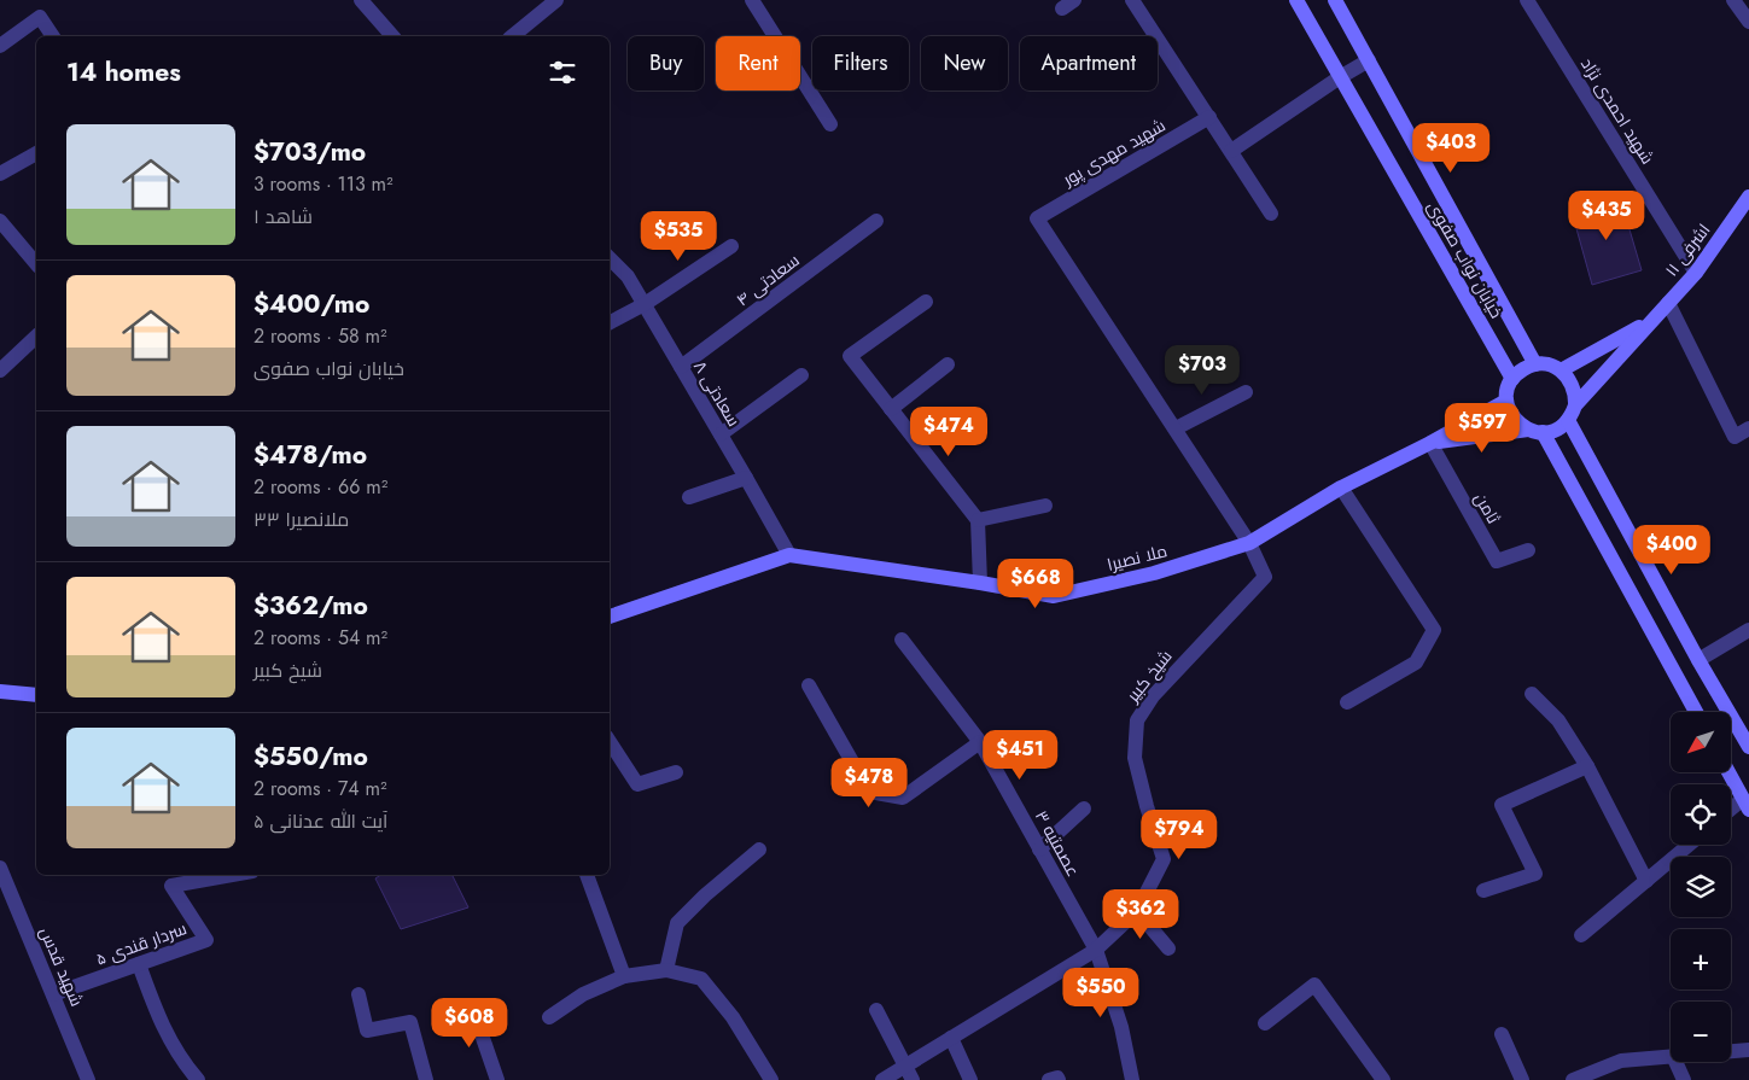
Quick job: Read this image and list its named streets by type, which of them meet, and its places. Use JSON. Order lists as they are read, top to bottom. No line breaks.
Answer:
{"streets":{"main road":["اشرفی ١١","خیابان نواب صفوی","ملا نصیرا"],"street":["شهید احمدی نژاد","شهید مهدی پور","سعادتی ۴","سعادتی ۸","ثامن","شیخ کبیر","عصمتیه ۳","سردار قندی ۵","شهید قدس"]},"crossings":[["شهید احمدی نژاد","اشرفی ١١"],["اشرفی ١١","خیابان نواب صفوی"],["اشرفی ١١","ملا نصیرا"],["خیابان نواب صفوی","ملا نصیرا"],["سعادتی ۴","سعادتی ۸"],["سعادتی ۸","ملا نصیرا"],["ثامن","ملا نصیرا"],["ملا نصیرا","شیخ کبیر"],["شیخ کبیر","عصمتیه ۳"],["سردار قندی ۵","شهید قدس"]],"north":"bottom left","page":{"chip":["Buy","Rent","Filters","New","Apartment"],"heading":"14 homes","list":[{"name":"$703/mo","note":"3 rooms · 113 m² · شاهد ۱"},{"name":"$400/mo","note":"2 rooms · 58 m² · خیابان نواب صفوی"},{"name":"$478/mo","note":"2 rooms · 66 m² · ملانصیرا ۳۳"},{"name":"$362/mo","note":"2 rooms · 54 m² · شیخ کبیر"},{"name":"$550/mo","note":"2 rooms · 74 m² · آیت الله عدنانی ۵"}],"price":["$403","$435","$535","$703","$597","$474","$400","$668","$451","$478","$794","$362","$550","$608"],"map_buttons":["+","−"]}}
